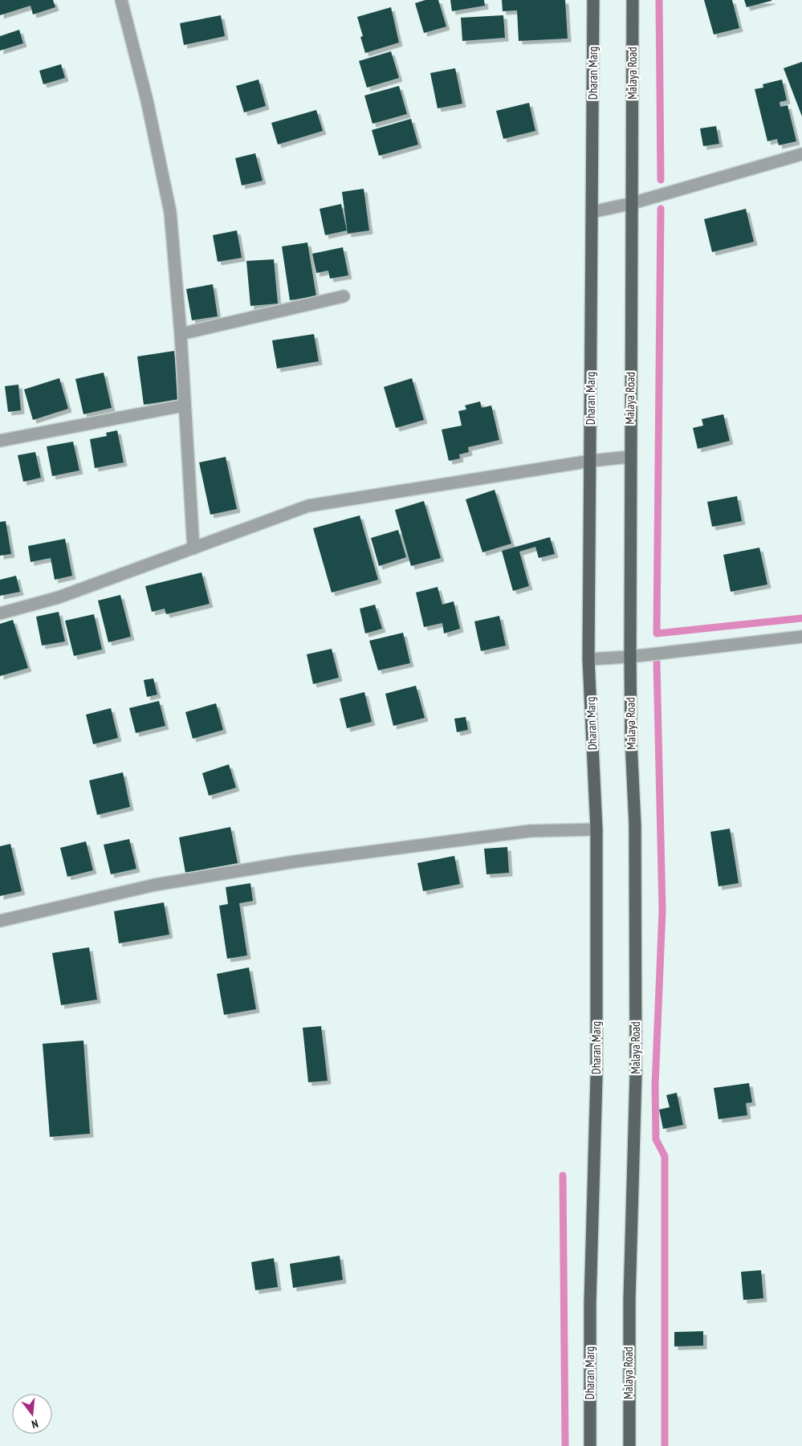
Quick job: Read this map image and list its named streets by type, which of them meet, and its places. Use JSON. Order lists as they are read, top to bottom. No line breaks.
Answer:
{"streets":{"main road":["Dharan Marg","Malaya Road"]},"north":"bottom"}
